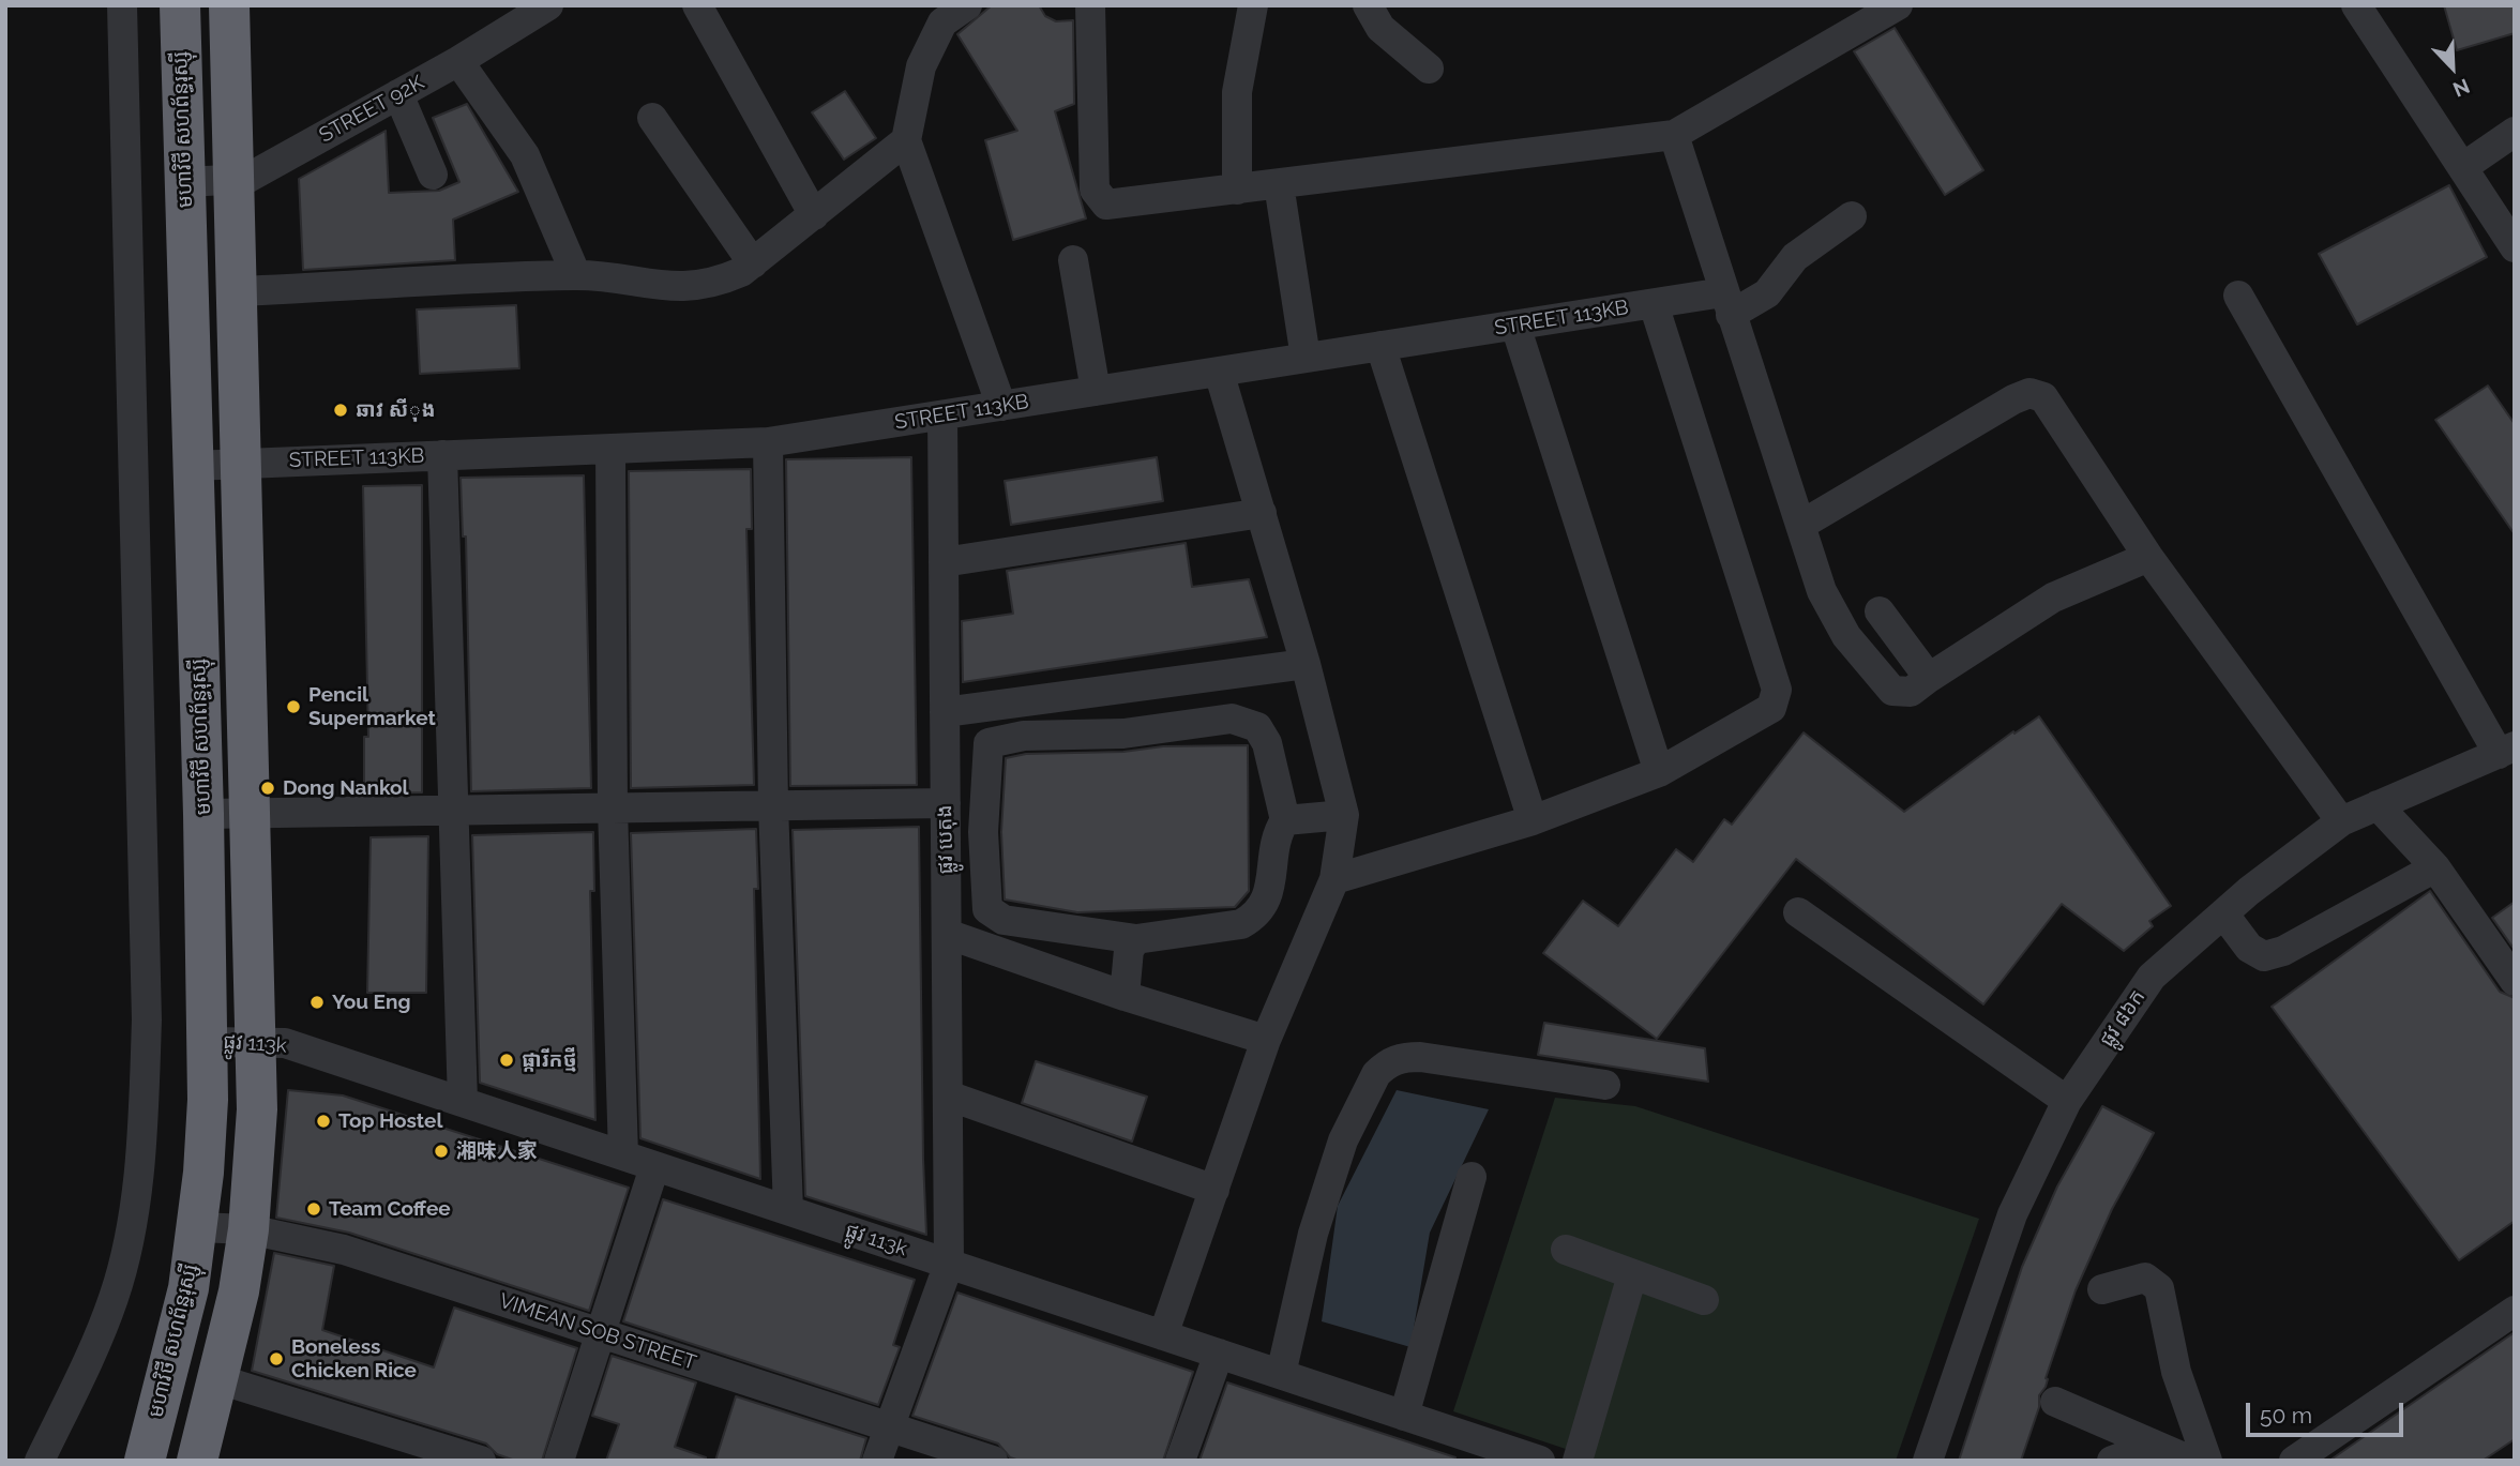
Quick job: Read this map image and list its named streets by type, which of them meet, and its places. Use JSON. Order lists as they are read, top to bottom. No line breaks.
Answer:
{"streets":{"highway":["មហាវិថី សហព័ន្ធរុស្ស៊ី"],"street":["STREET 92K","STREET 113KB","ផ្លូវ បេតុង","ផ្លូវ ៨៦ក","ផ្លូវ 113k","VIMEAN SOB STREET"]},"crossings":[["STREET 92K","មហាវិថី សហព័ន្ធរុស្ស៊ី"],["មហាវិថី សហព័ន្ធរុស្ស៊ី","STREET 113KB"],["មហាវិថី សហព័ន្ធរុស្ស៊ី","ផ្លូវ 113k"],["មហាវិថី សហព័ន្ធរុស្ស៊ី","VIMEAN SOB STREET"],["STREET 113KB","ផ្លូវ បេតុង"],["ផ្លូវ បេតុង","ផ្លូវ 113k"]],"places":["ឆាវ សីុង","Pencil Supermarket","Dong Nankol","You Eng","ផ្ការីកថ្មី","Top Hostel","湘味人家","Team Coffee","Boneless Chicken Rice"],"scale_bar":"50 m","north":"bottom right"}
